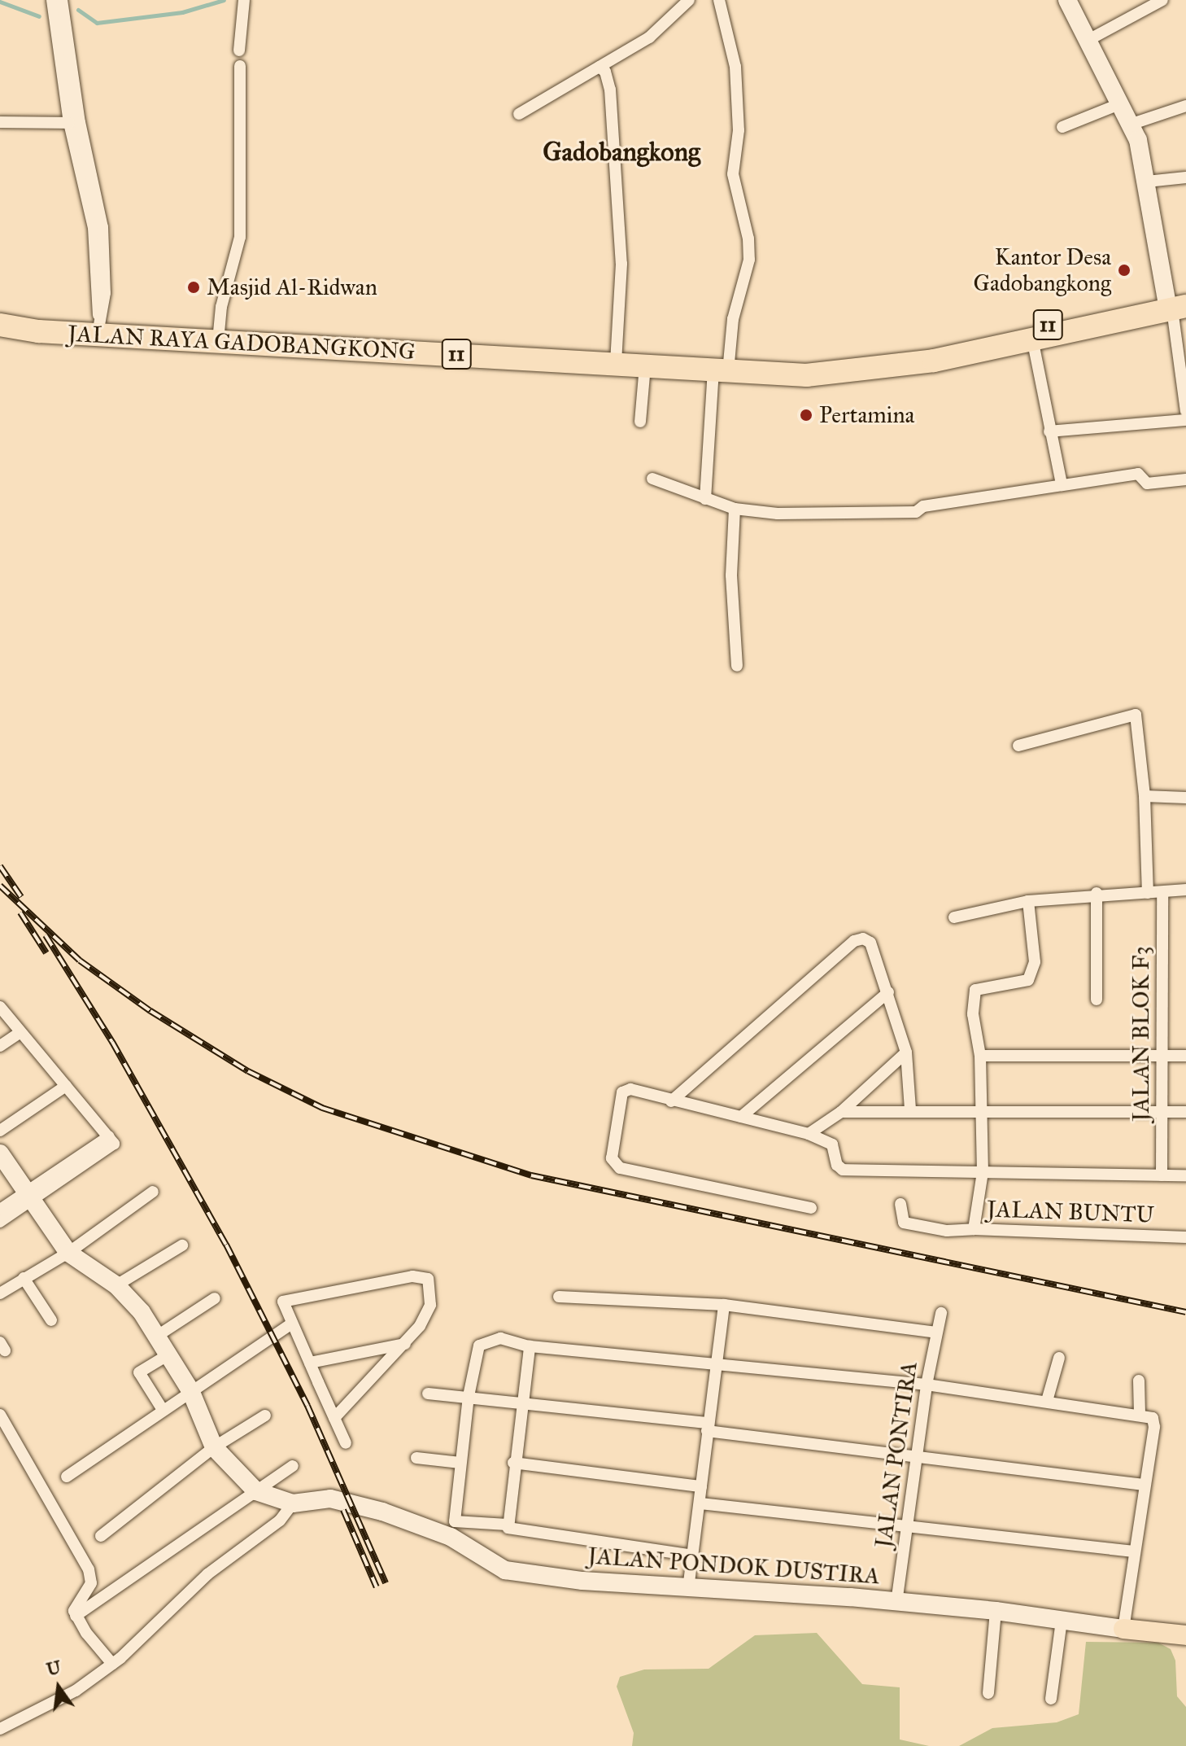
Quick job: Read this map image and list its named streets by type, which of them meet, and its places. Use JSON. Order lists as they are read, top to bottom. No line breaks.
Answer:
{"streets":{"highway":["11","JALAN RAYA GADOBANGKONG"],"main road":["JALAN PONDOK DUSTIRA"],"street":["JALAN BLOK F3","JALAN BUNTU","JALAN PONTIRA"]},"crossings":[["JALAN PONTIRA","JALAN PONDOK DUSTIRA"]],"districts":["Gadobangkong"],"places":["Kantor Desa Gadobangkong","Masjid Al-Ridwan","Pertamina"],"north":"top"}
